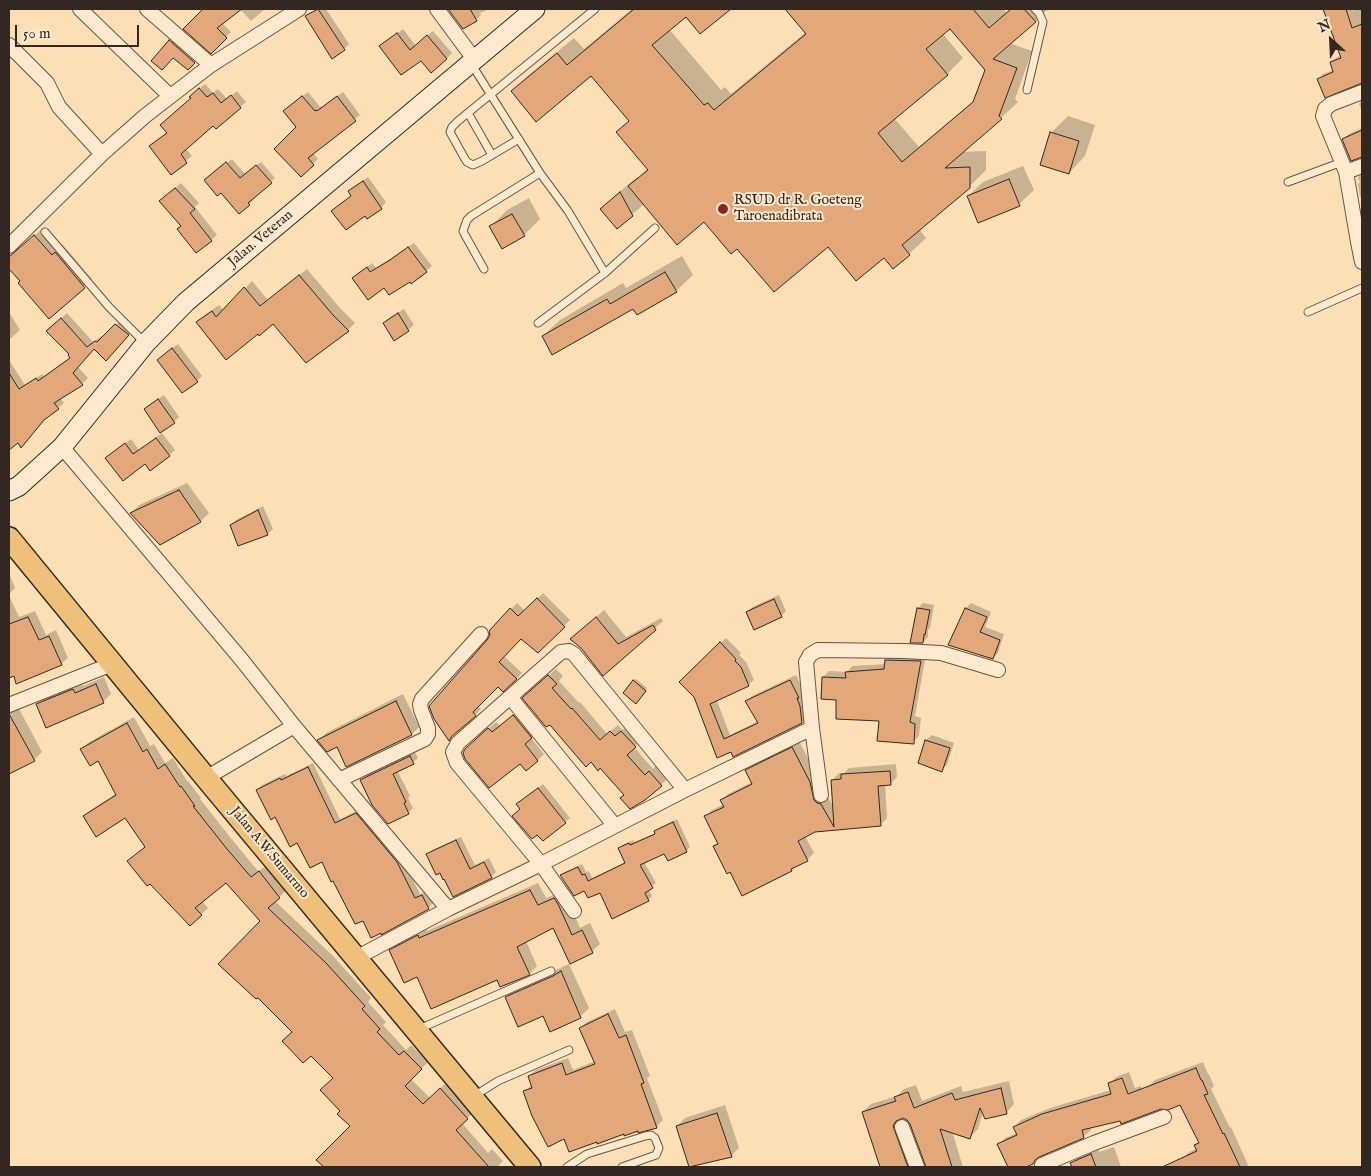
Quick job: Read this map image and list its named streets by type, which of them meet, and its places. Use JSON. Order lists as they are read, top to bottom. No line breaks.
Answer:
{"streets":{"main road":["Jalan A.W.Sumarmo"],"street":["Jalan. Veteran"]},"places":["RSUD dr R. Goeteng Taroenadibrata"],"scale_bar":"50 m","north":"top left"}
